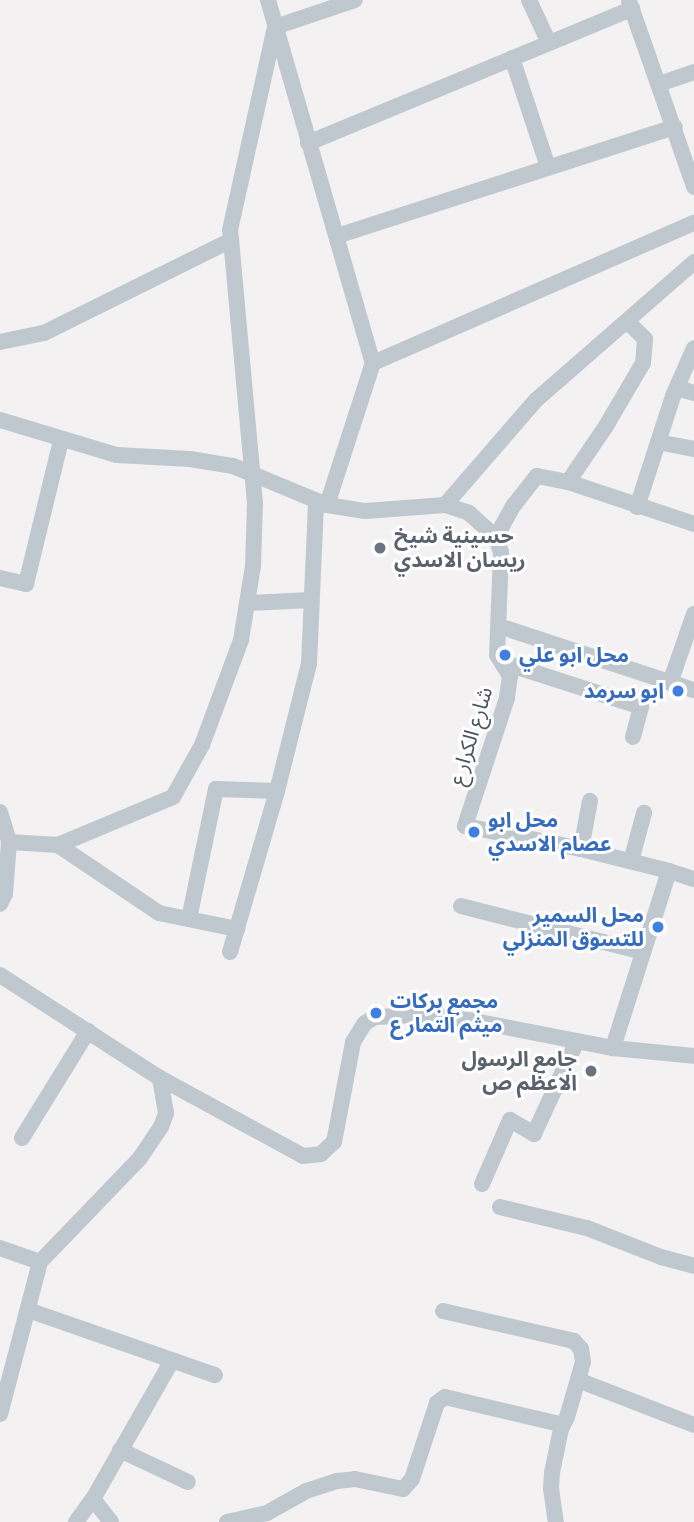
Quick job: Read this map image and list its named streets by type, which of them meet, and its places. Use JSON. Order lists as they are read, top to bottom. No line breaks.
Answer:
{"streets":{"street":["شارع الكرار ع"]},"places":["حسينية شيخ ريسان الاسدي","محل ابو علي","ابو سرمد","محل ابو عصام الاسدي","محل السمير للتسوق المنزلي","مجمع بركات ميثم التمار ع","جامع الرسول الاعظم ص"]}
